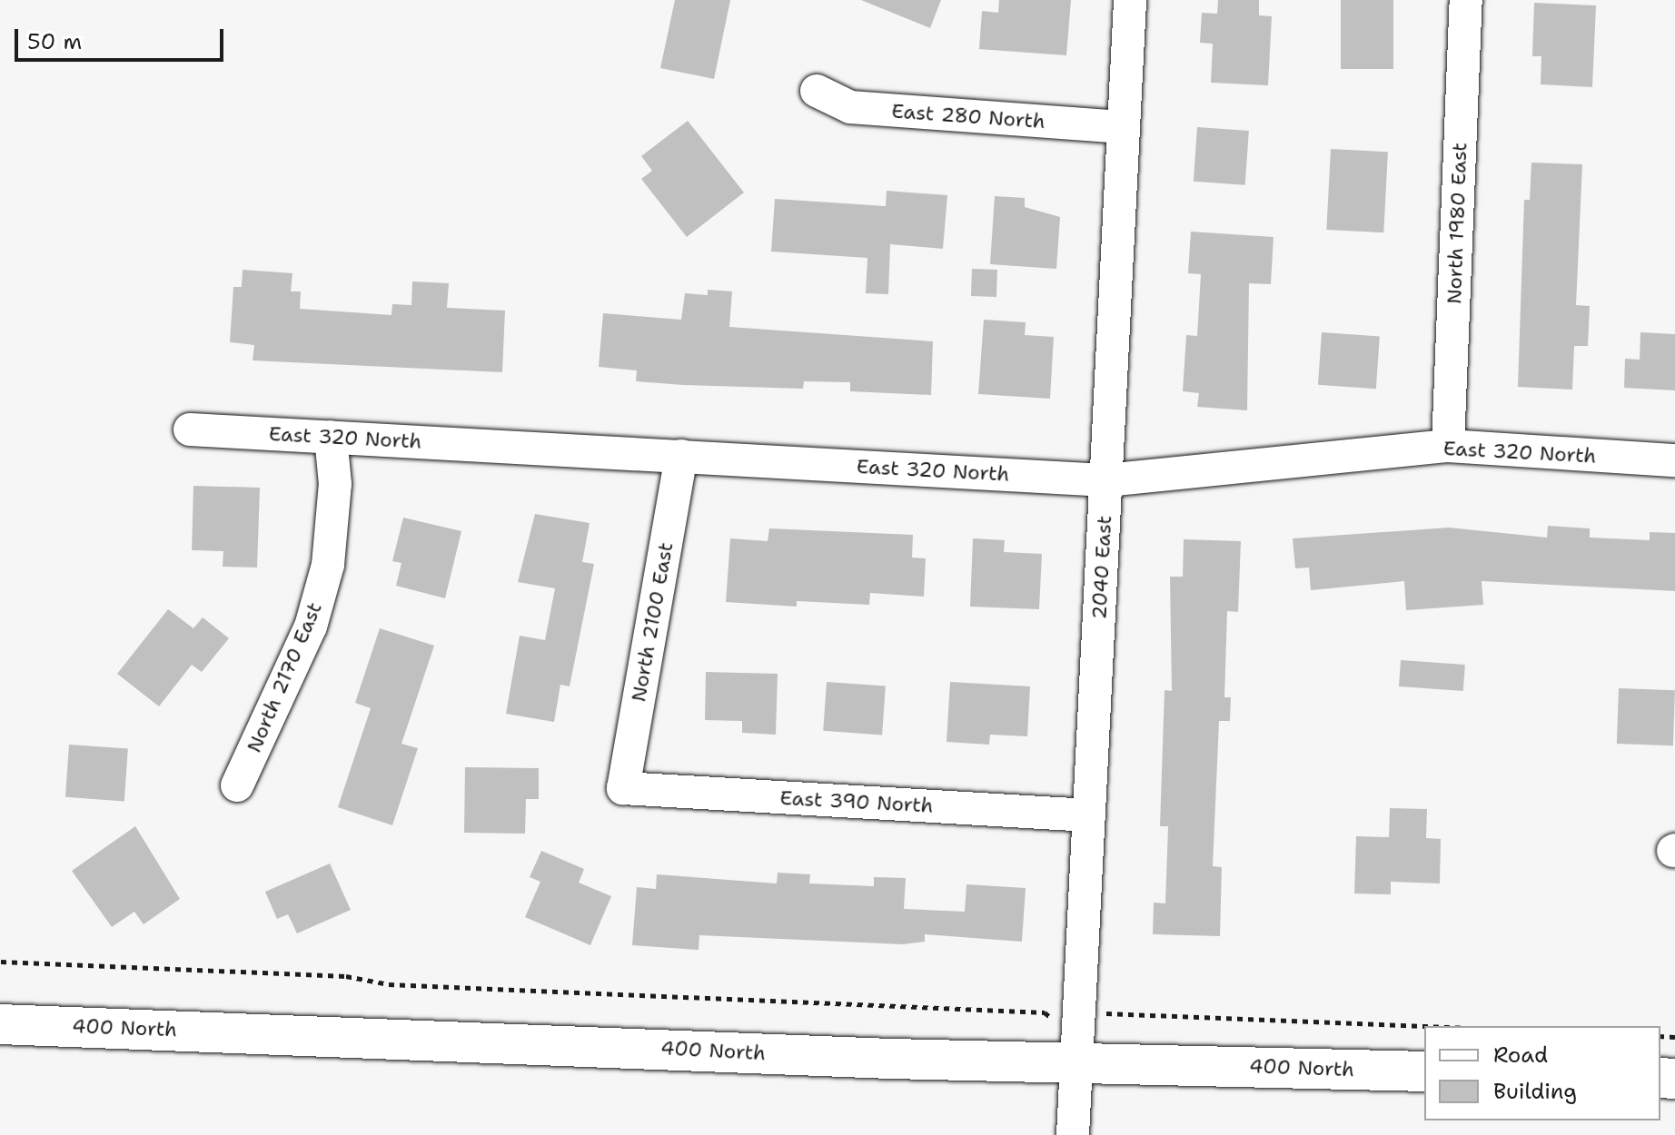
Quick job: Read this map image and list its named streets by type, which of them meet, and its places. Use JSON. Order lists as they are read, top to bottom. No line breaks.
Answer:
{"streets":{"main road":["400 North"],"street":["East 280 North","North 1980 East","East 320 North","2040 East","North 2100 East","North 2170 East","East 390 North"]},"crossings":[["East 280 North","2040 East"],["North 1980 East","East 320 North"],["East 320 North","2040 East"],["East 320 North","North 2100 East"],["East 320 North","North 2170 East"],["2040 East","East 390 North"],["2040 East","400 North"],["North 2100 East","East 390 North"]],"legend":["Road","Building"],"scale_bar":"50 m"}
